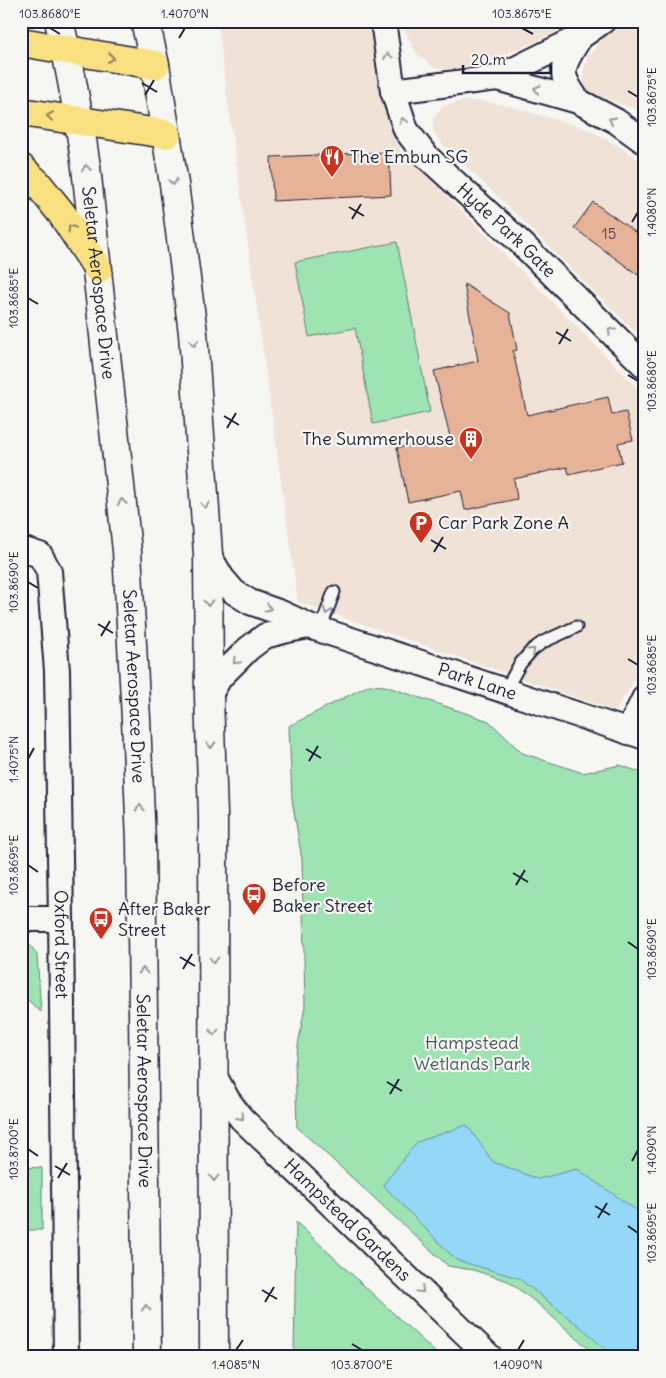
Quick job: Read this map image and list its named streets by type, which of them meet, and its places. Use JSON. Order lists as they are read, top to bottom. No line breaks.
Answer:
{"streets":{"street":["Hyde Park Gate","Seletar Aerospace Drive","Park Lane","Oxford Street","Hampstead Gardens"]},"one_way":["Hyde Park Gate","Hampstead Gardens"],"parks":["Hampstead Wetlands Park"],"places":{"restaurant":["The Embun SG"],"building":["The Summerhouse"],"parking":["Car Park Zone A"],"bus stop":["Before Baker Street","After Baker Street"]},"house_numbers":["15"],"scale_bar":"20 m","coordinates":["103.8680°E","1.4070°N","103.8675°E","1.4080°N","103.8685°E","103.8690°E","1.4075°N","103.8695°E","103.8700°E","1.4090°N","1.4085°N"]}
